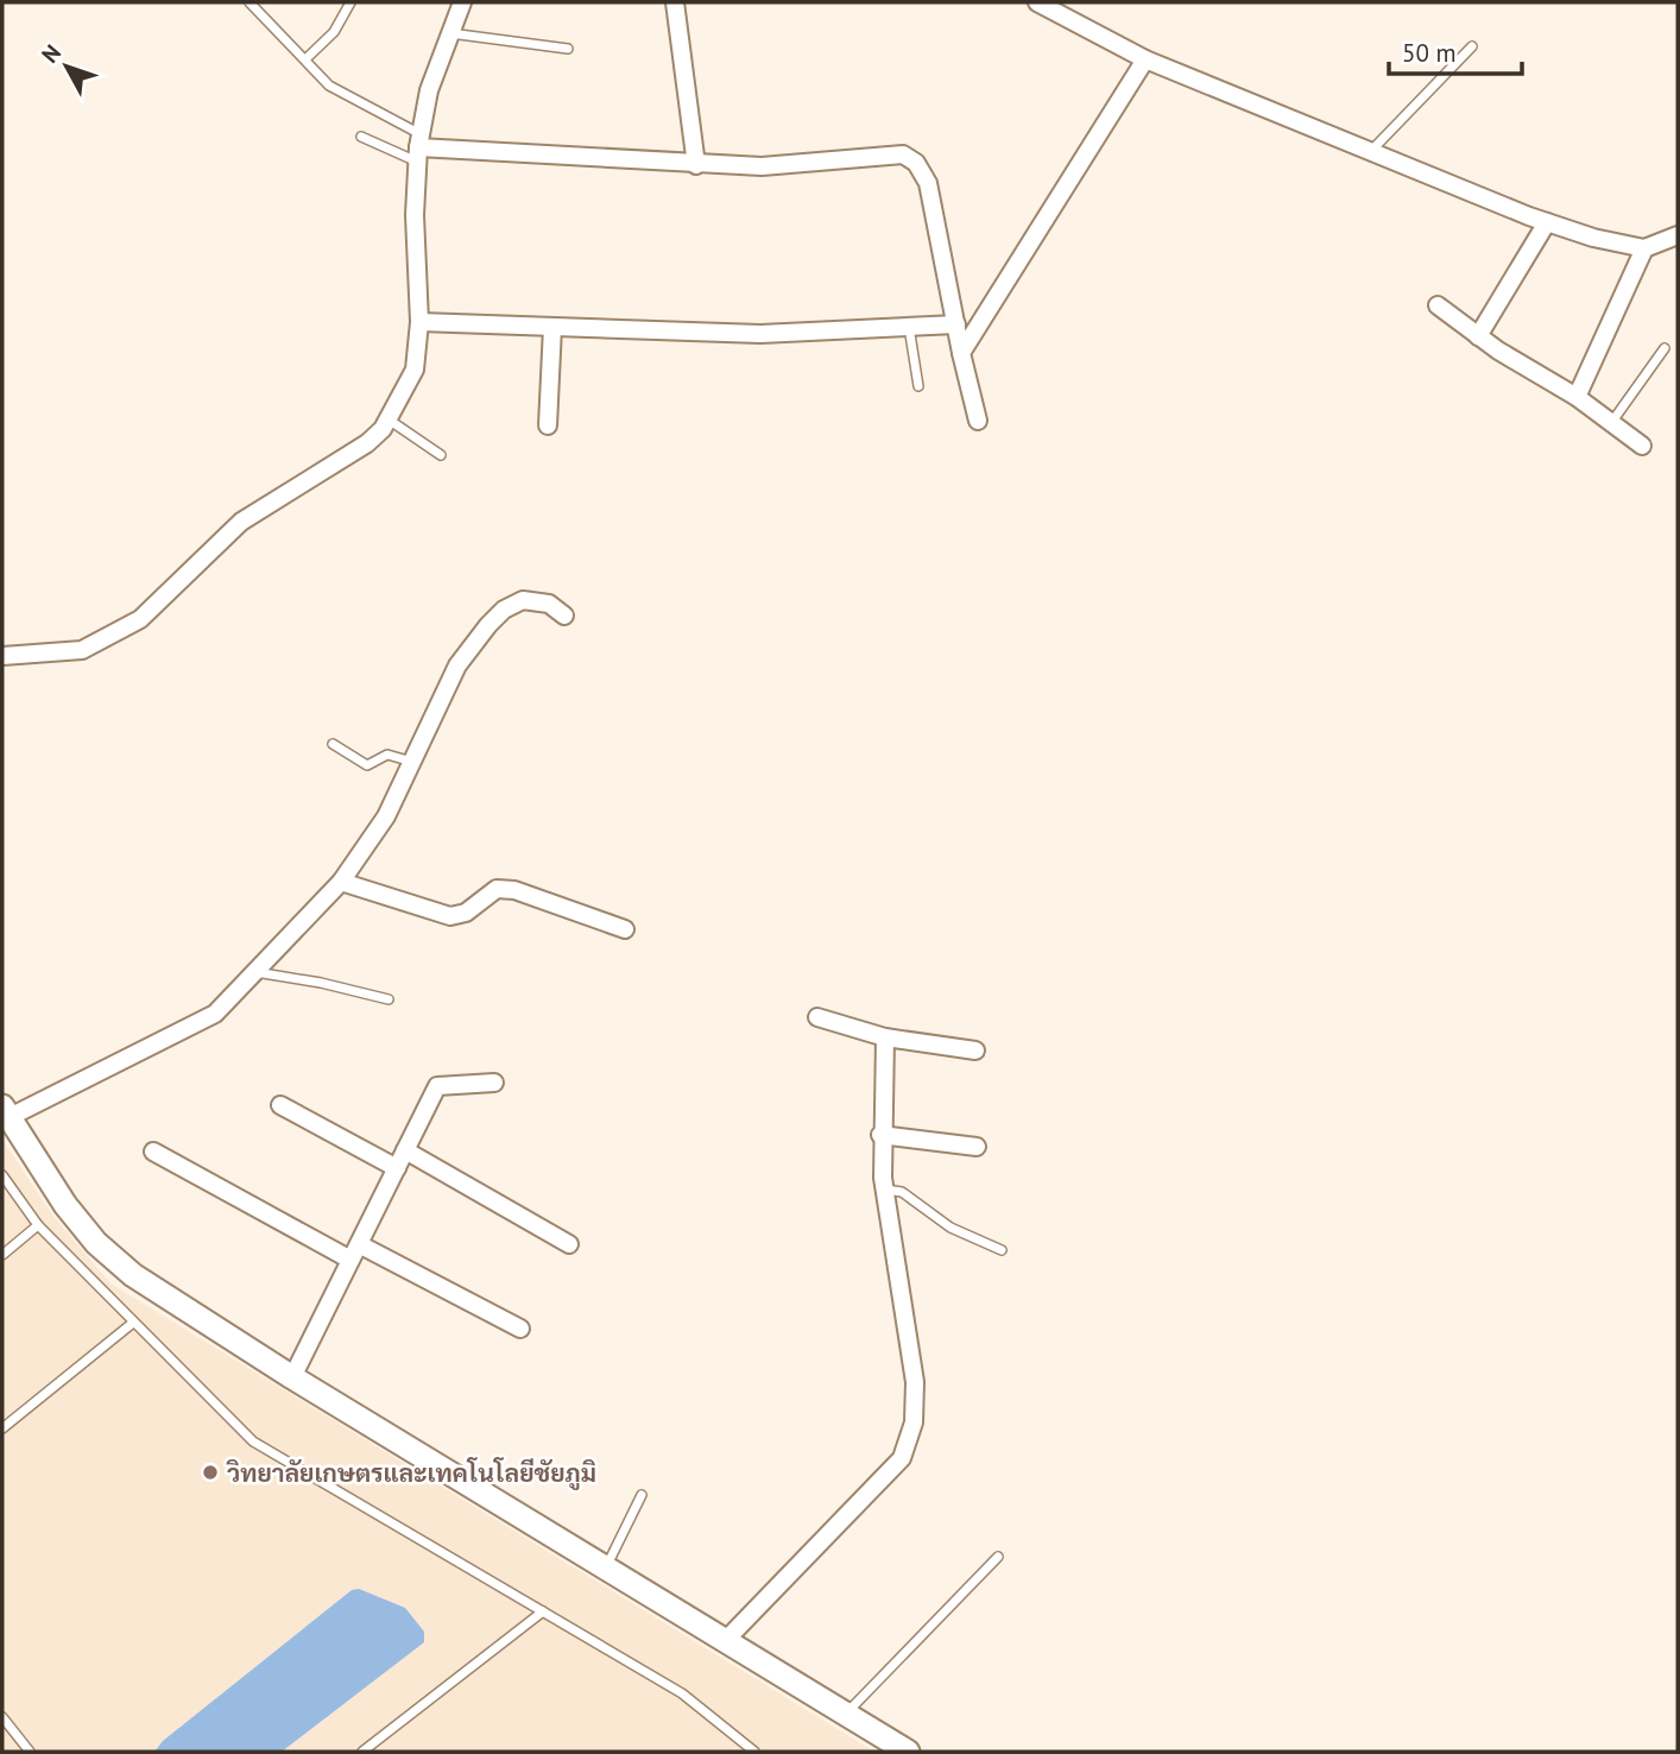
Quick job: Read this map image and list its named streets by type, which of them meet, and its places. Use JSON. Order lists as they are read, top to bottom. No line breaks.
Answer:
{"places":["วิทยาลัยเกษตรและเทคโนโลยีชัยภูมิ"],"scale_bar":"50 m","north":"top left"}
